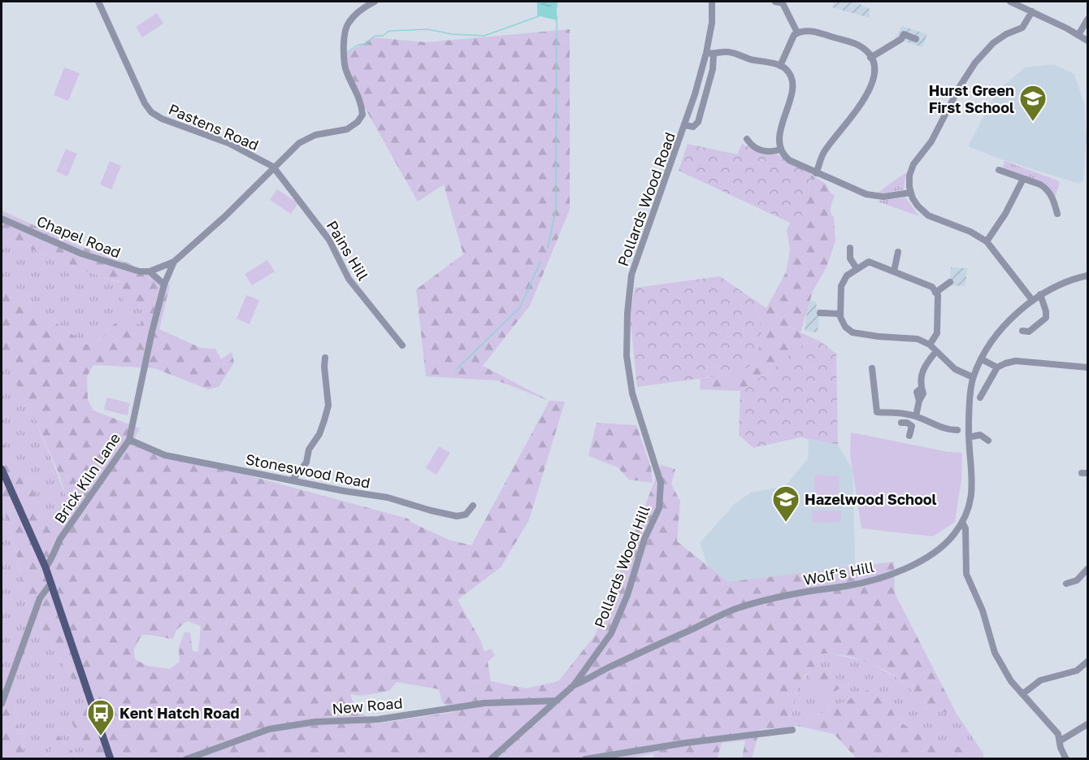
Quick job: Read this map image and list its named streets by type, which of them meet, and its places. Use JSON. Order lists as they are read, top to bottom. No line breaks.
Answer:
{"streets":{"street":["Pastens Road","Pollards Wood Road","Chapel Road","Pains Hill","Stoneswood Road","Brick Kiln Lane","Pollards Wood Hill","Wolf's Hill","New Road"]},"crossings":[["Pastens Road","Pains Hill"],["Pollards Wood Road","Pollards Wood Hill"],["Stoneswood Road","Brick Kiln Lane"],["Pollards Wood Hill","Wolf's Hill"],["Pollards Wood Hill","New Road"]],"places":{"school or university":["Hurst Green First School","Hazelwood School"],"bus stop":["Kent Hatch Road"]}}
